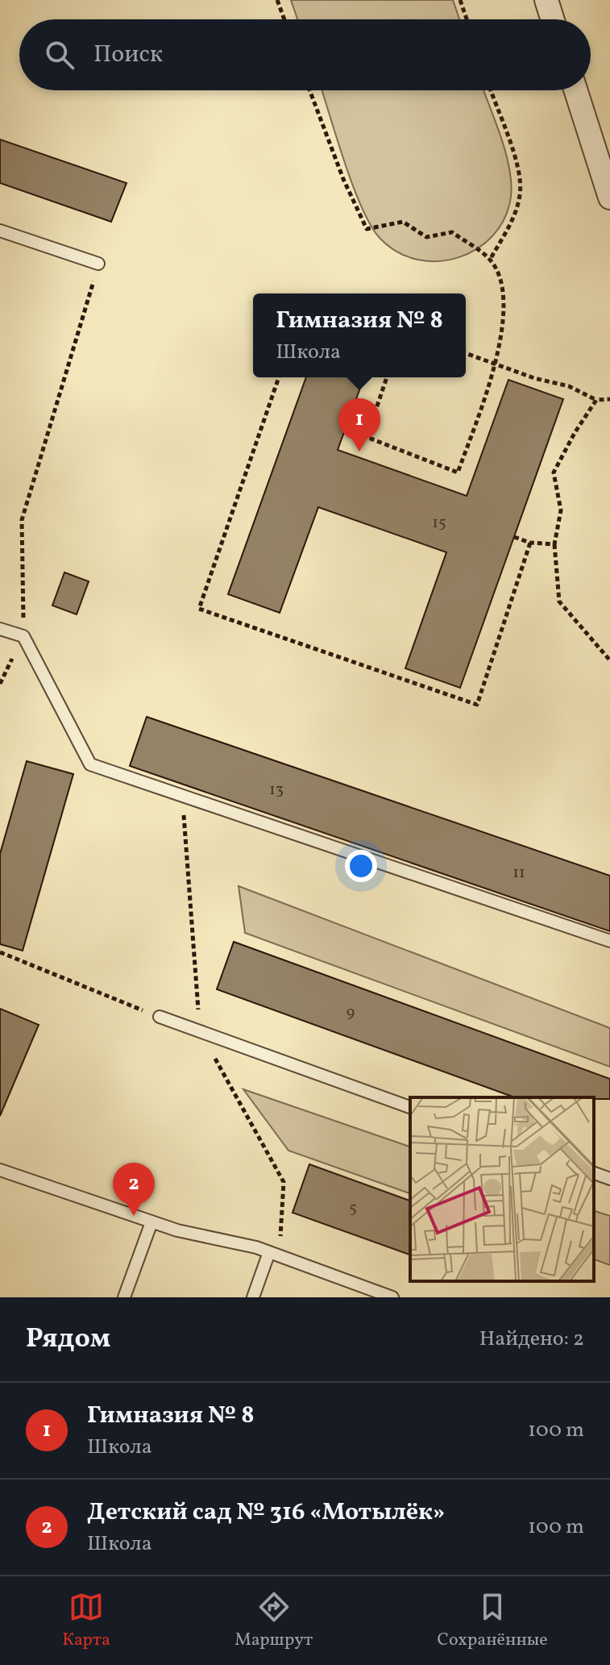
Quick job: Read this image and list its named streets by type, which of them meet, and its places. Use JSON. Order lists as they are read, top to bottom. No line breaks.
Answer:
{"house_numbers":["15","13","11","9","5"],"page":{"search":"Поиск","popup":["Гимназия № 8","Школа"],"pins":["1","2"],"heading":["Рядом","Найдено: 2"],"list":[{"mark":"1","name":"Гимназия № 8","note":"Школа","value":"100 m"},{"mark":"2","name":"Детский сад № 316 «Мотылёк»","note":"Школа","value":"100 m"}],"nav":["Карта","Маршрут","Сохранённые"]}}
